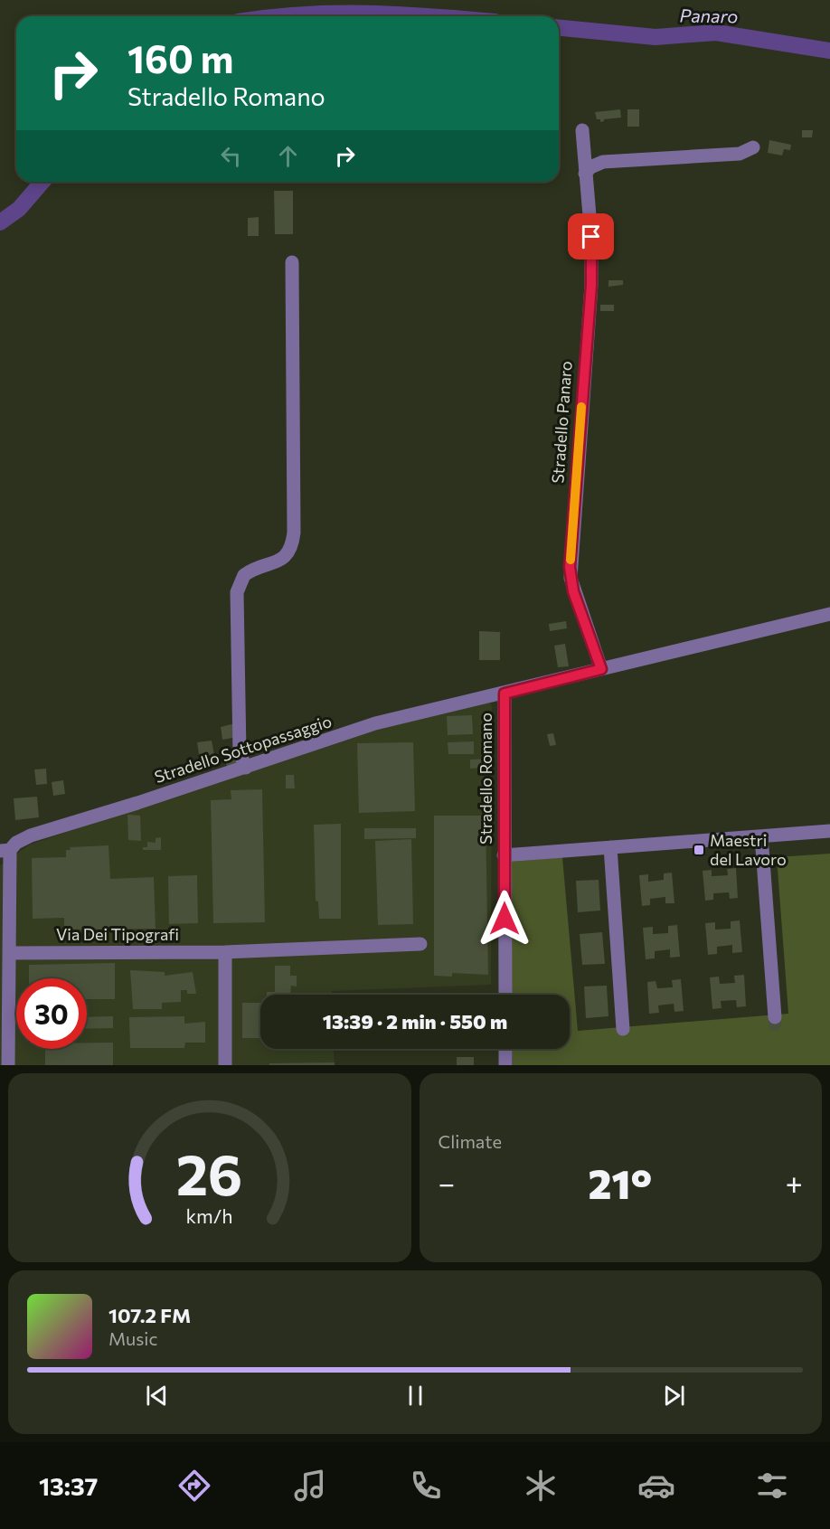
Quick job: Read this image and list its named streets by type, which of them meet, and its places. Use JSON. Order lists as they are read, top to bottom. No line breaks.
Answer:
{"streets":{"street":["Stradello Panaro","Stradello Sottopassaggio","Stradello Romano","Via Dei Tipografi"]},"crossings":[["Stradello Panaro","Stradello Romano"],["Stradello Sottopassaggio","Stradello Romano"]],"water":["Panaro"],"places":{"transit":["Maestri del Lavoro"]},"page":{"turn":["160 m","Stradello Romano"],"limit":"30","trip":"13:39 · 2 min · 550 m","tile":"Climate","heat":["−","21°","+"],"song":["107.2 FM","Music"],"tabs":"13:37","gauge":["26","km/h"]}}
